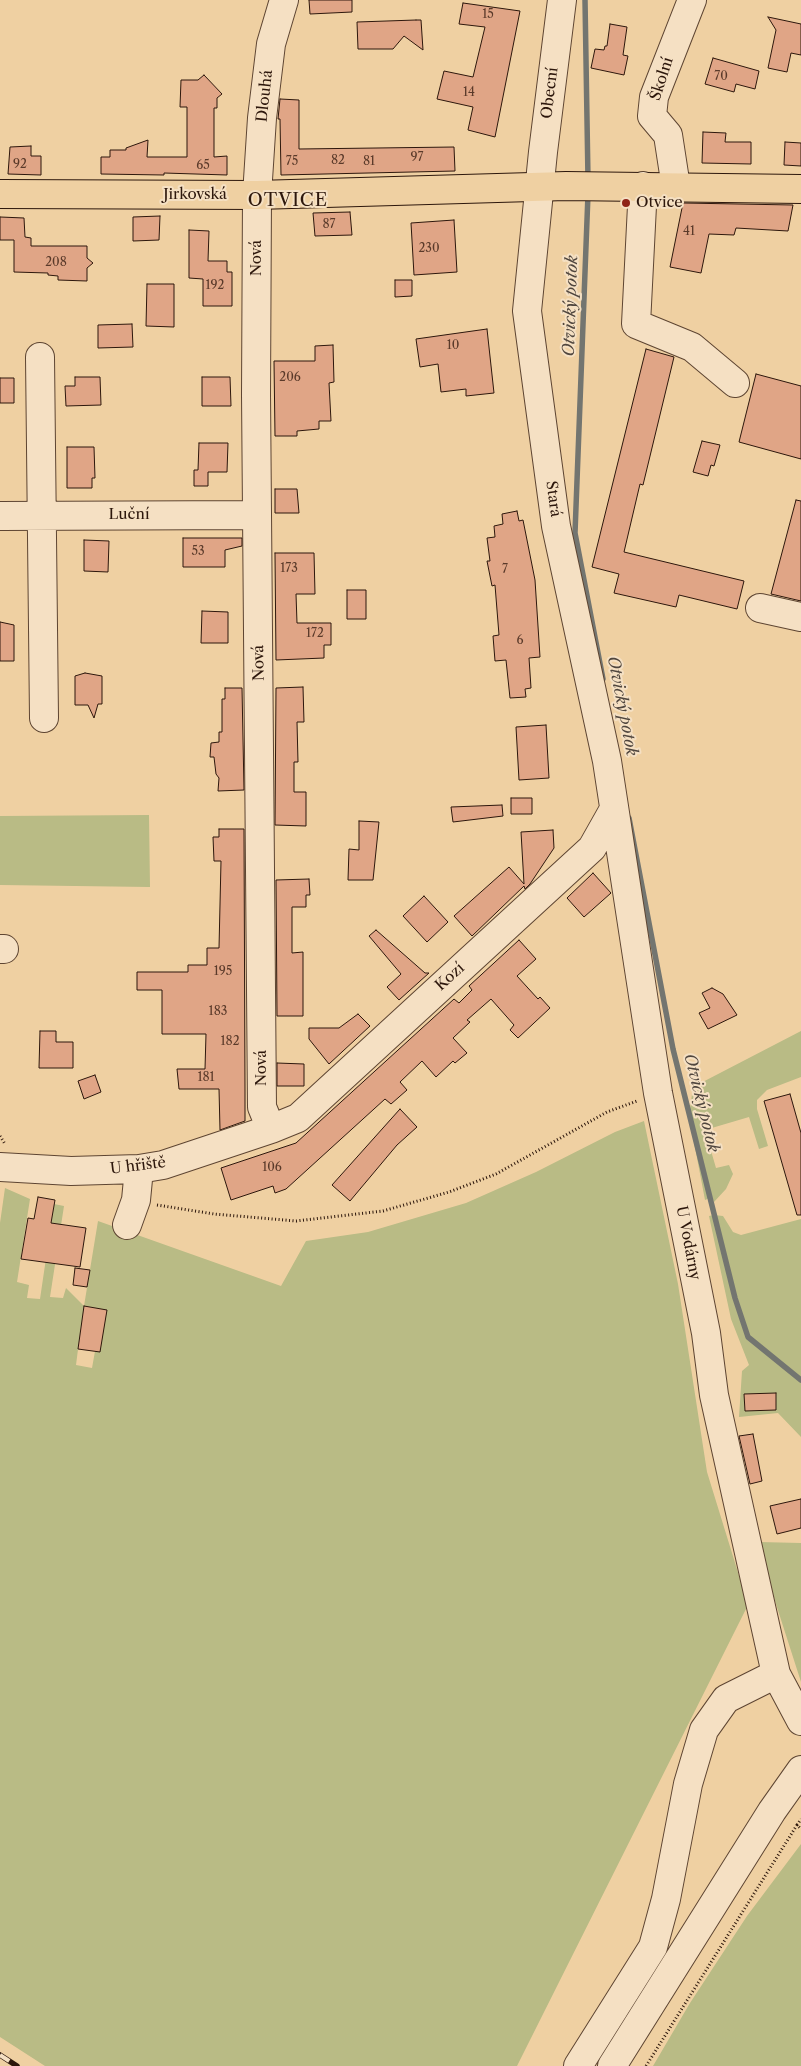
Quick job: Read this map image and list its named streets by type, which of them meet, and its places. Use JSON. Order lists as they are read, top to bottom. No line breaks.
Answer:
{"streets":{"main road":["Jirkovská"],"street":["Školní","Obecní","Dlouhá","Nová","Stará","Luční","Kozí","U hřiště","U Vodárny"]},"crossings":[["Školní","Jirkovská"],["Obecní","Jirkovská"],["Obecní","Stará"],["Dlouhá","Jirkovská"],["Dlouhá","Nová"],["Jirkovská","Nová"],["Jirkovská","Stará"],["Nová","Luční"],["Nová","Kozí"],["Nová","U hřiště"],["Stará","Kozí"],["Stará","U Vodárny"],["Kozí","U hřiště"],["Kozí","U Vodárny"]],"districts":["OTVICE"],"water":["Otvický potok"],"places":["Otvice"],"house_numbers":["15","70","14","97","82","75","81","92","65","87","41","230","208","192","10","206","53","173","7","172","6","195","183","182","181","106"]}
